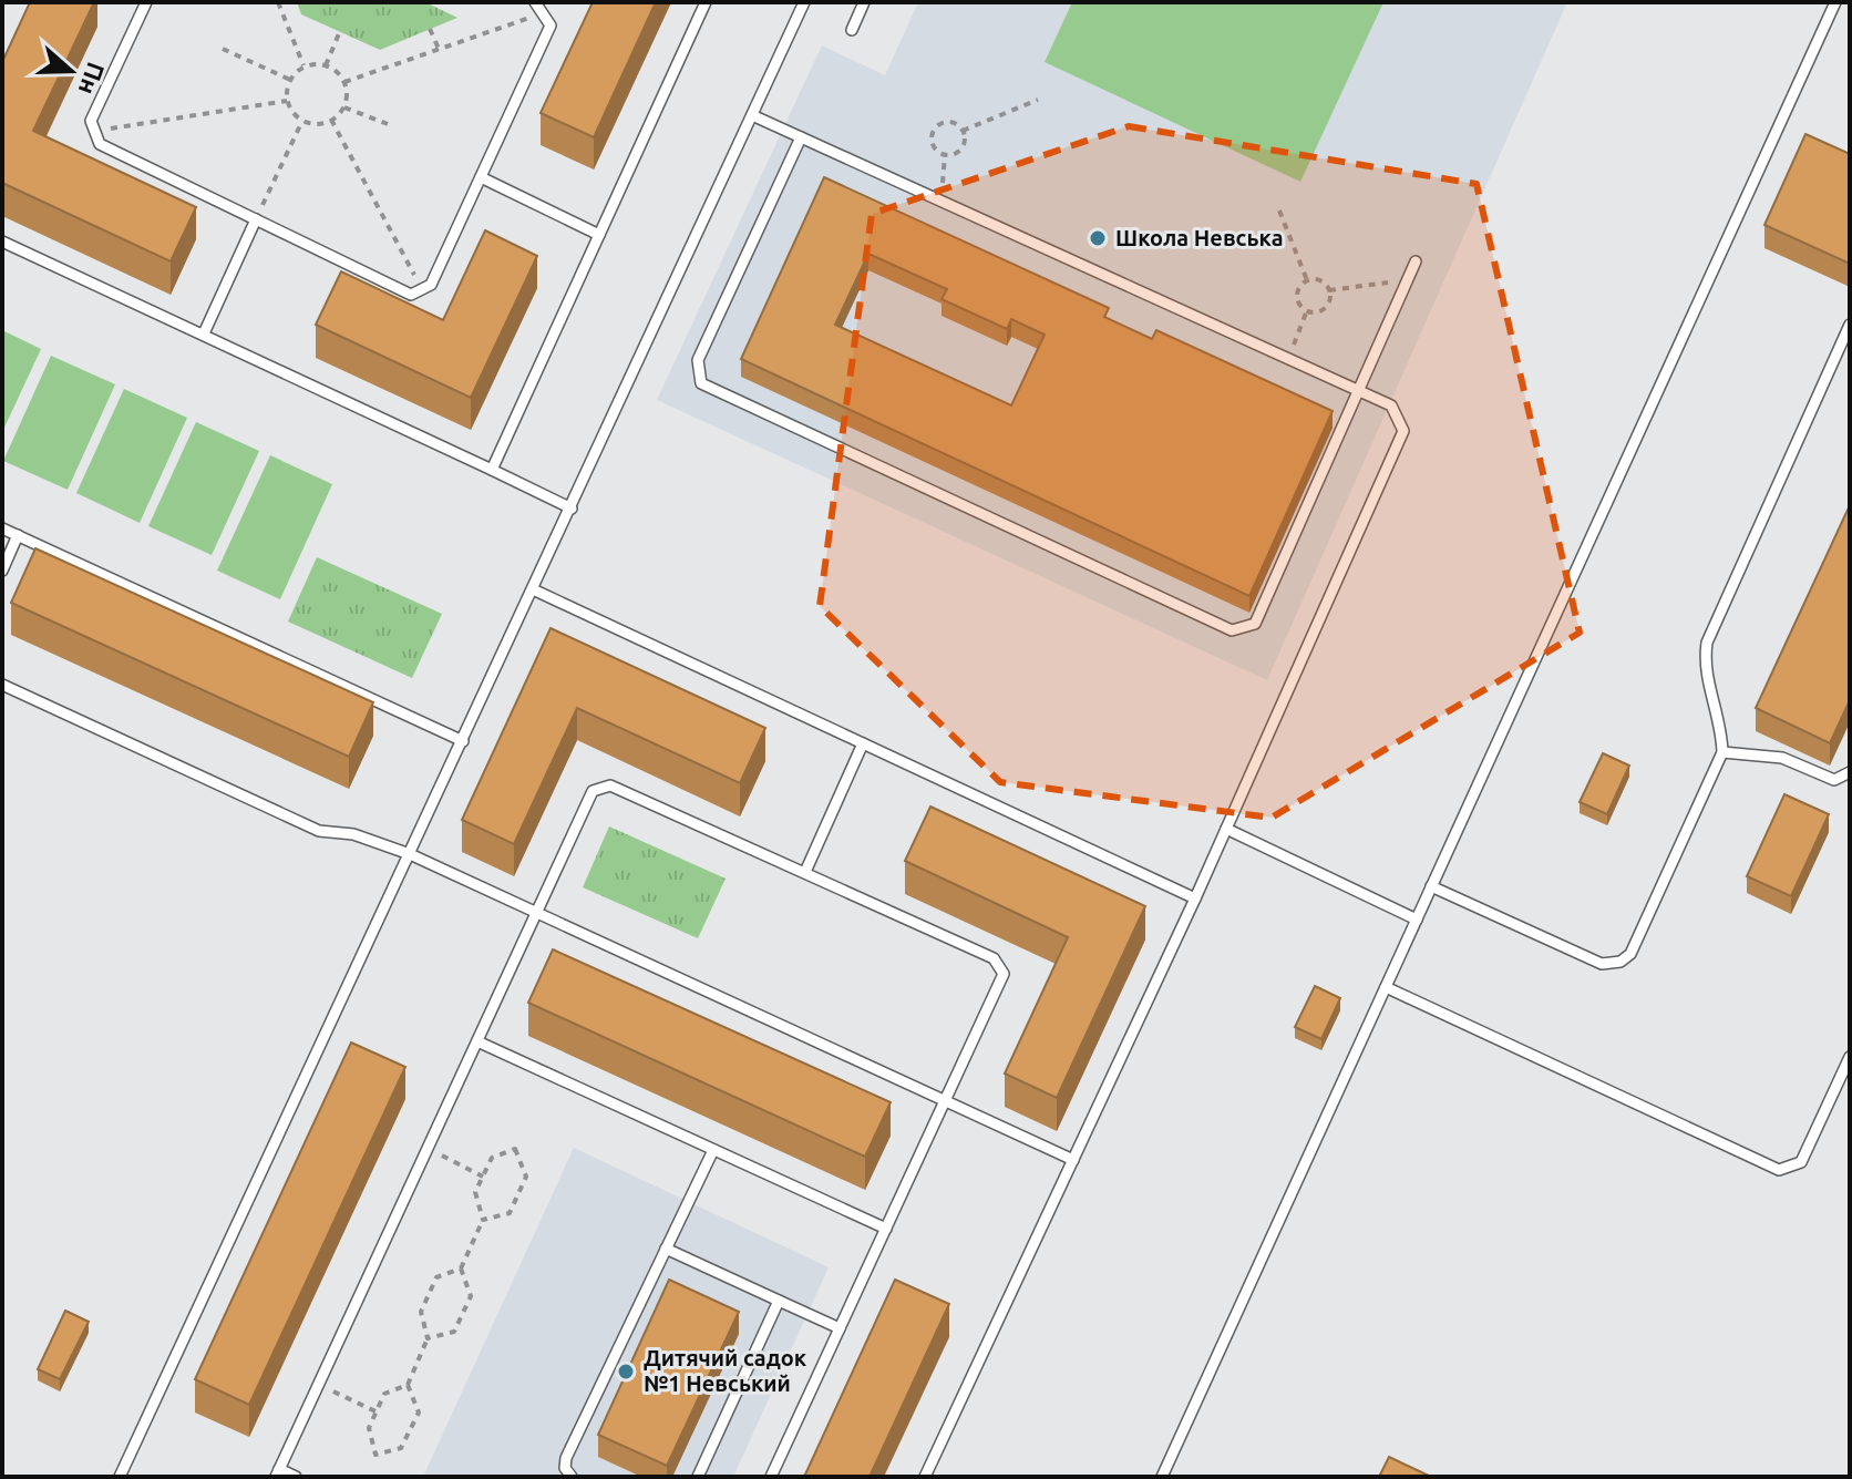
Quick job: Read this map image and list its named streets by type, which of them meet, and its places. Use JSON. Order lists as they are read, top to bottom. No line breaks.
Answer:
{"places":["Школа Невська","Дитячий садок №1 Невський"],"north":"right"}
